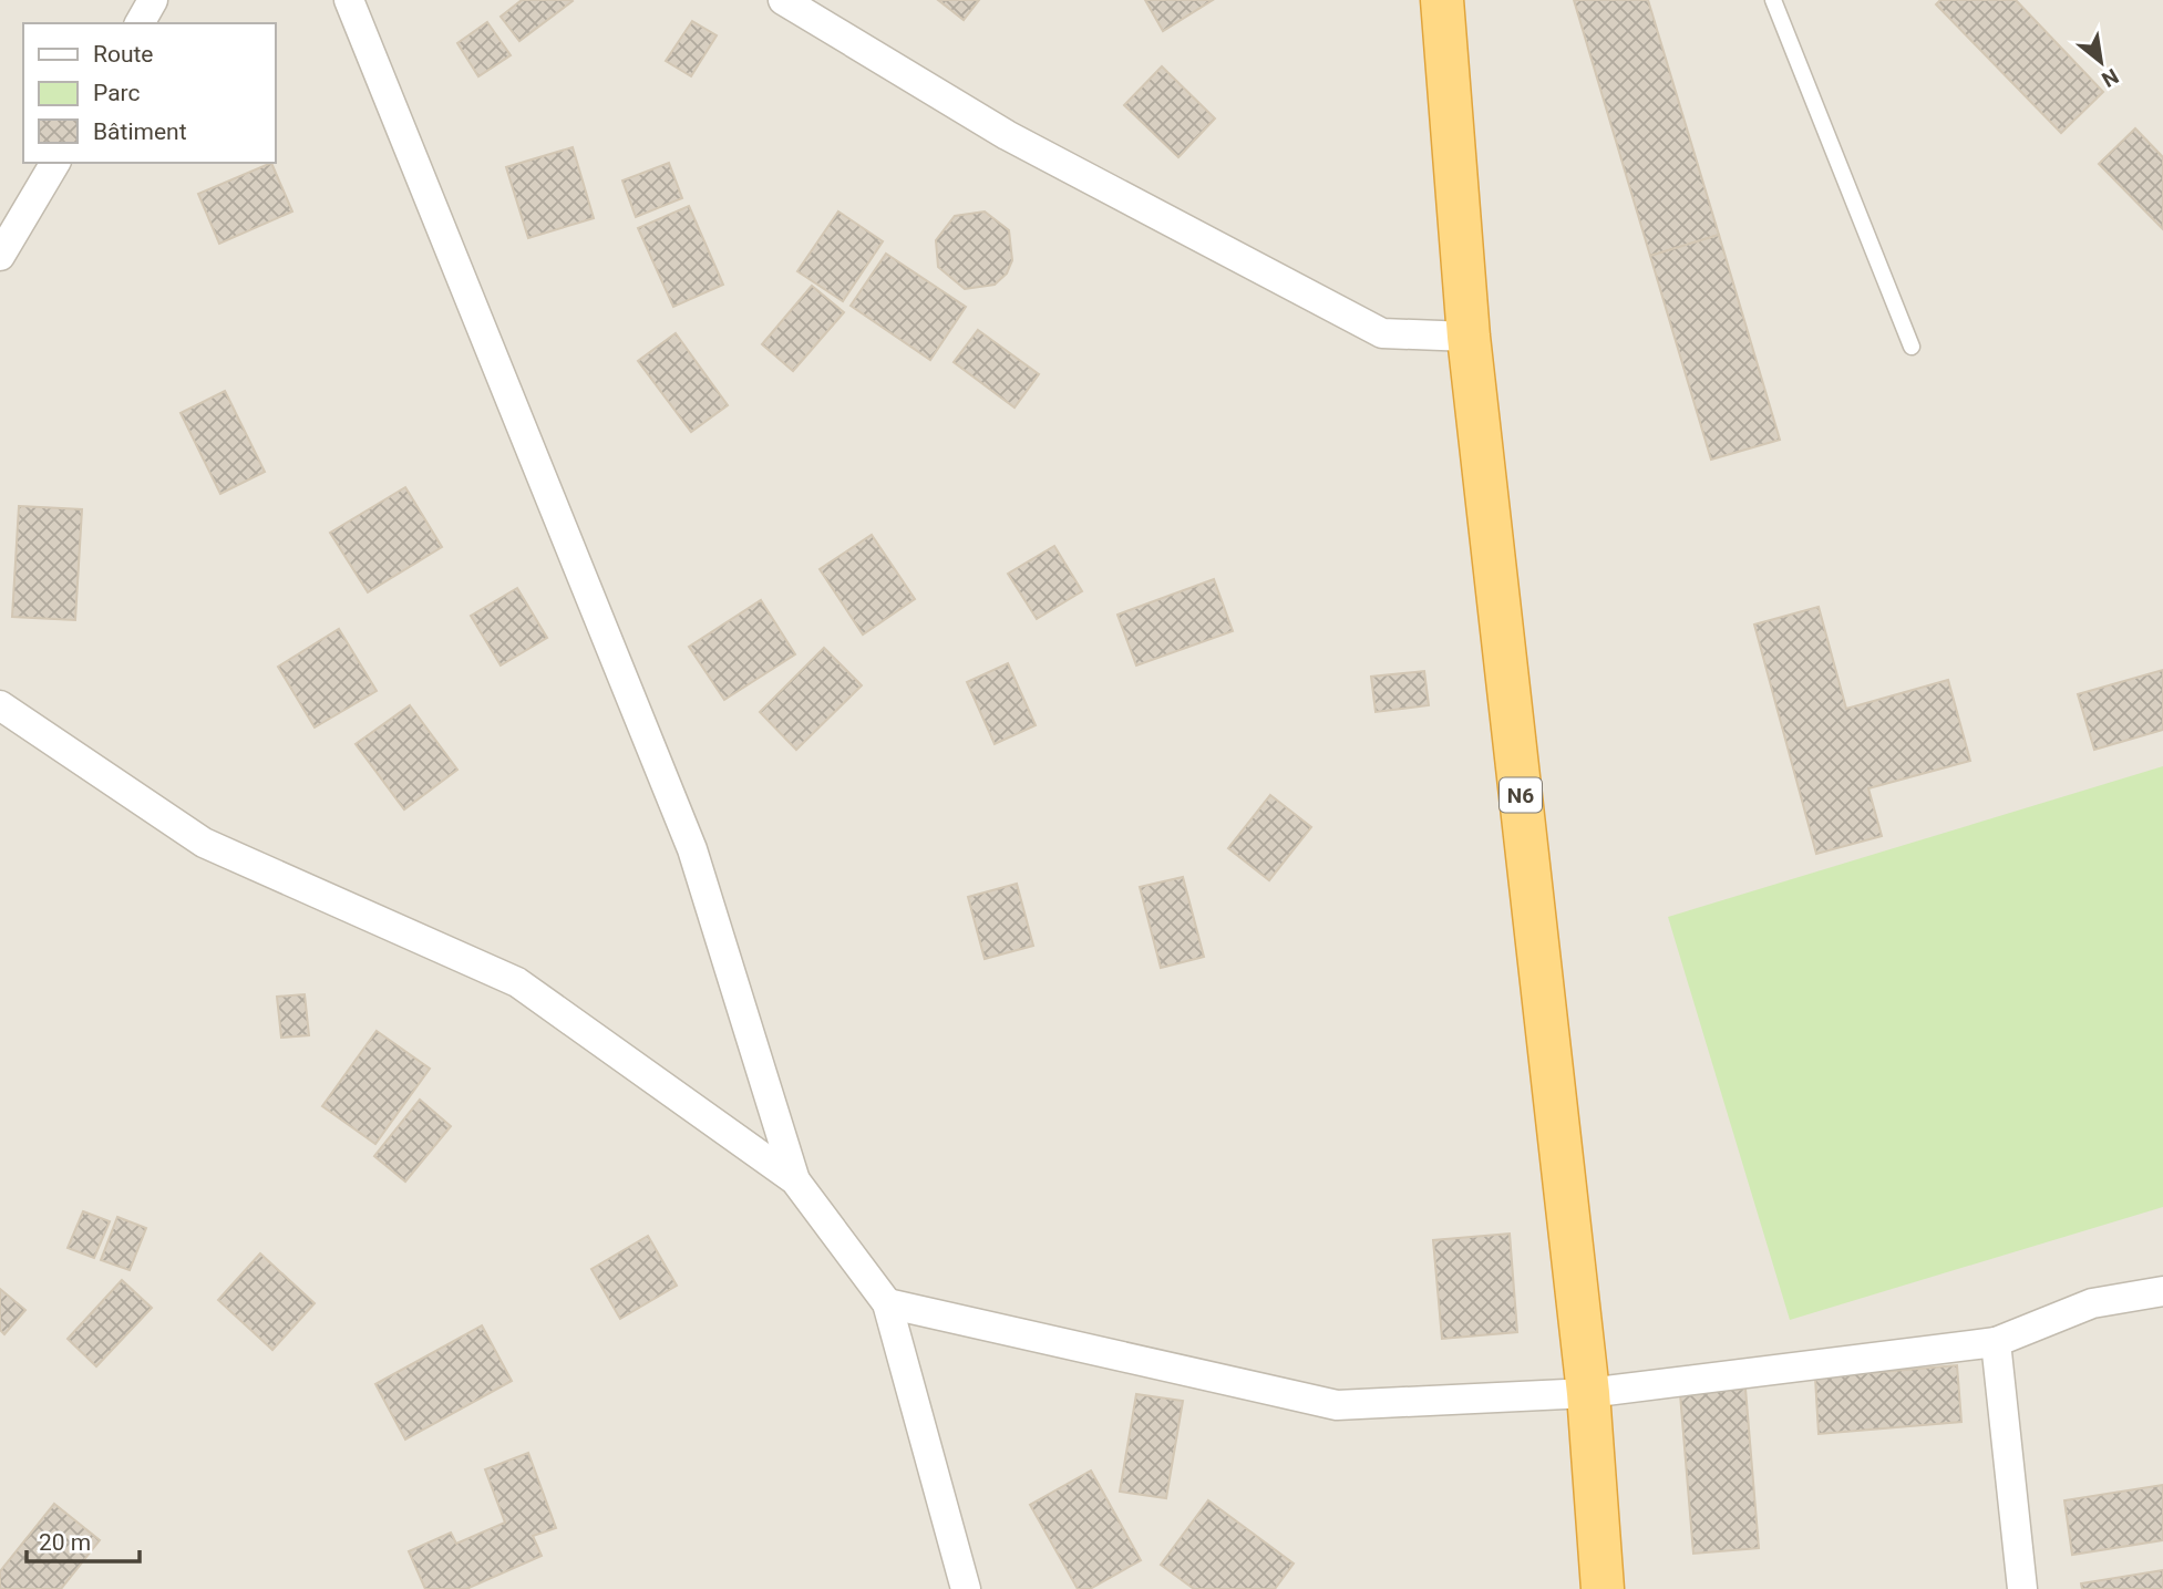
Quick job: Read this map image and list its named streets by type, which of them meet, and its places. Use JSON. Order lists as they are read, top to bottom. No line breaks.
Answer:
{"streets":{"highway":["N6"]},"legend":["Route","Parc","Bâtiment"],"scale_bar":"20 m","north":"bottom right"}
